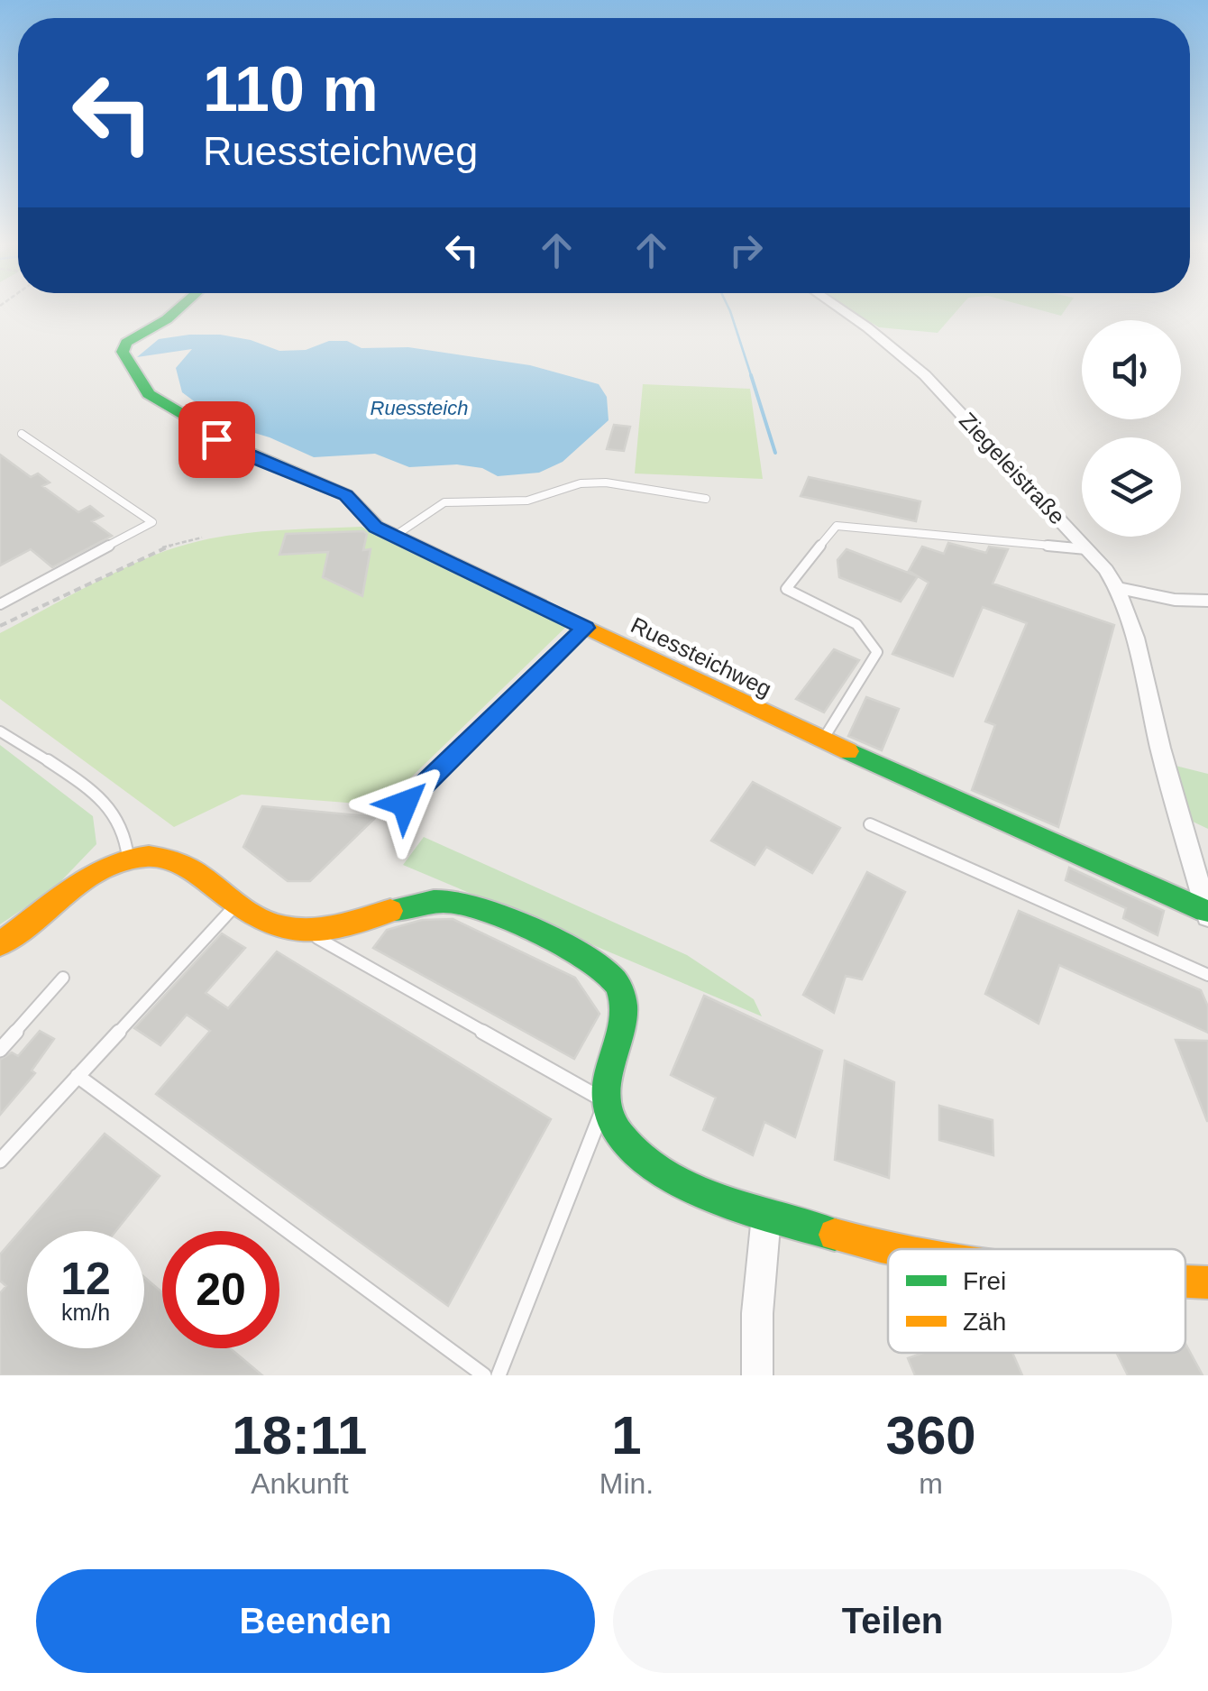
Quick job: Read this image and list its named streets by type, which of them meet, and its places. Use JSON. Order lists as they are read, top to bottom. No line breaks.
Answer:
{"streets":{"street":["Ziegeleistraße","Ruessteichweg"]},"crossings":[["Ziegeleistraße","Ruessteichweg"]],"water":["Ruessteich"],"legend":["Frei","Zäh"],"page":{"turn":["110 m","Ruessteichweg"],"speed":"12 km/h","limit":"20","eta":["18:11","Ankunft","1","Min.","360","m"],"buttons":["Beenden","Teilen"]}}
